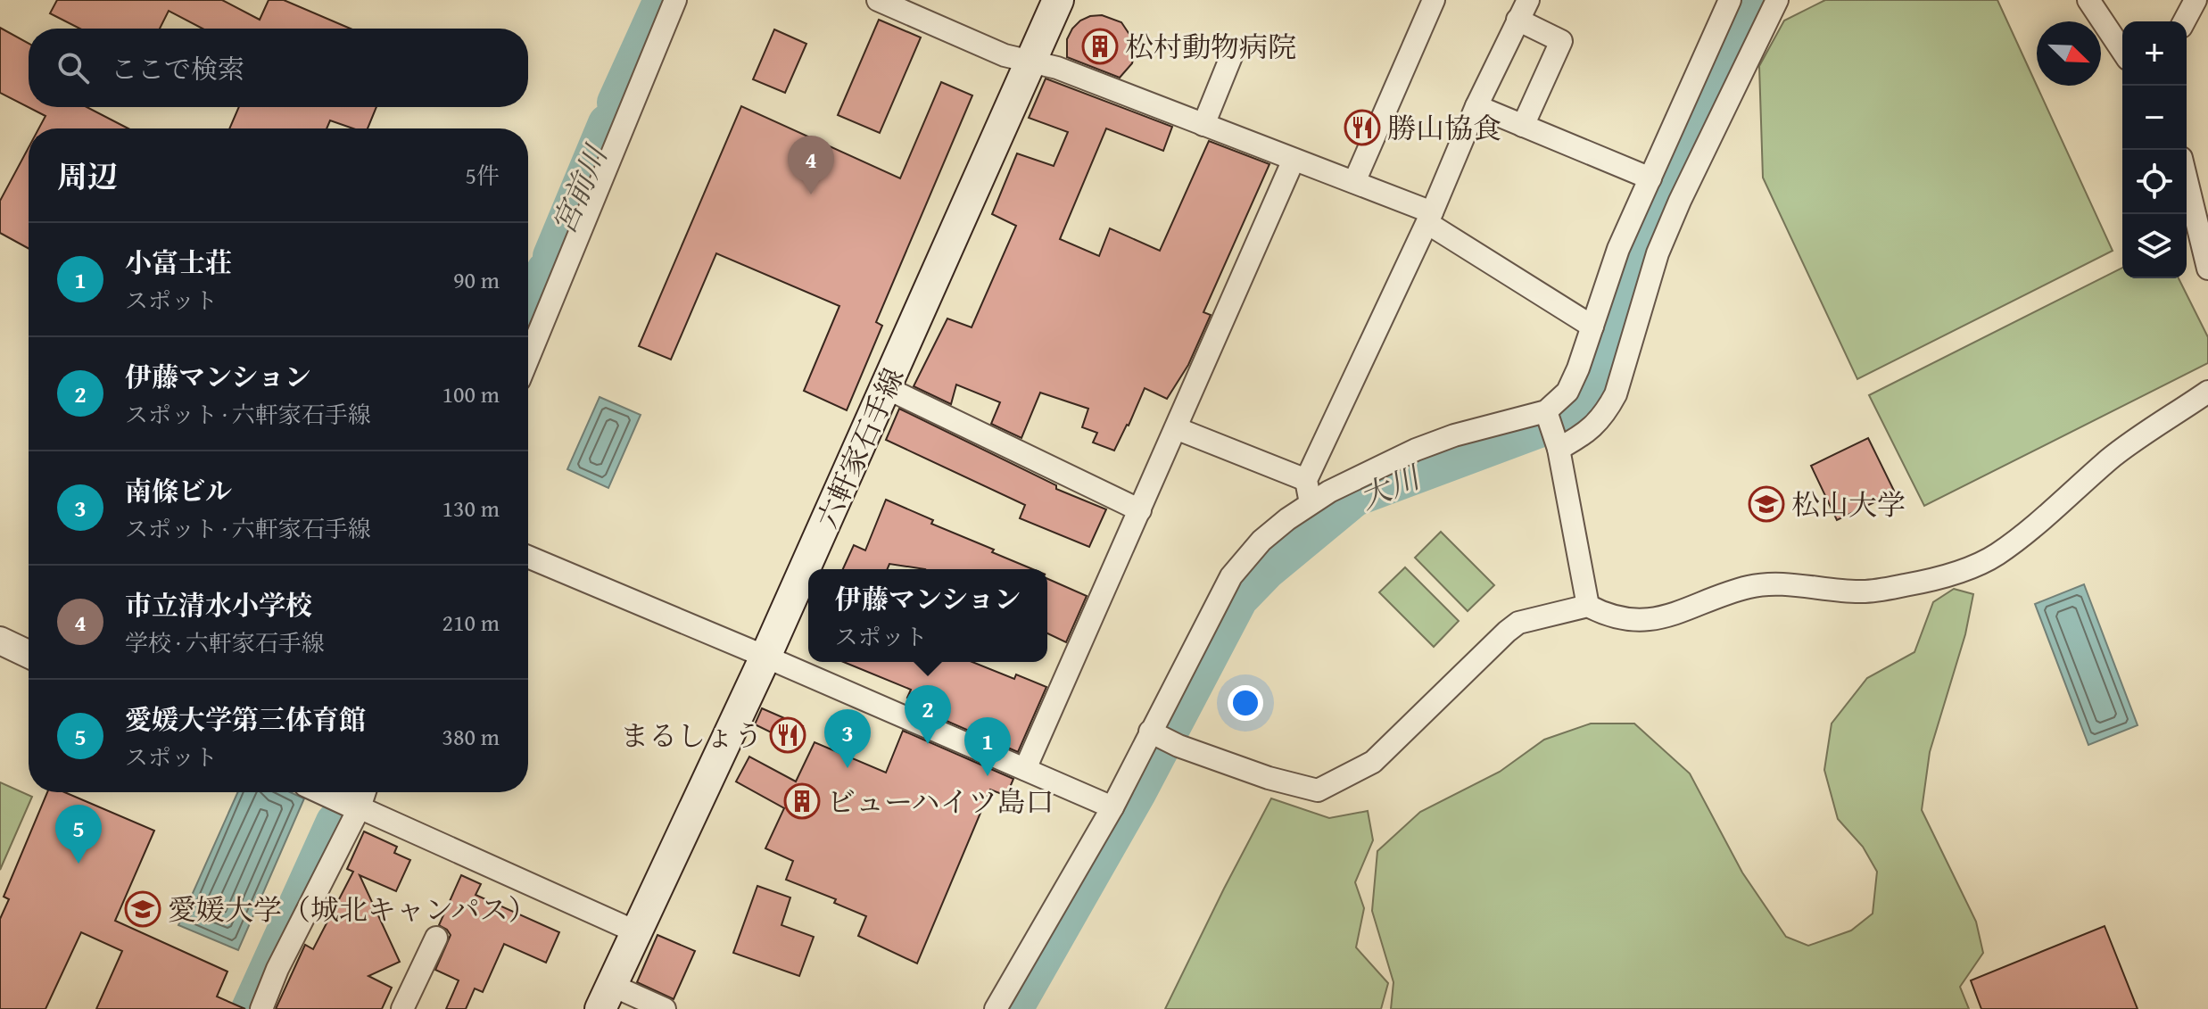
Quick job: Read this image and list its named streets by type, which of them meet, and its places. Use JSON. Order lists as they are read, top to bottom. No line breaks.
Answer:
{"streets":{"main road":["六軒家石手線"]},"water":["宮前川","大川"],"places":{"building":["松村動物病院","ビューハイツ島口"],"restaurant":["勝山協食","まるしょう"],"school or university":["松山大学","愛媛大学（城北キャンパス）"]},"north":"bottom right","page":{"map_buttons":["+","−"],"search":"ここで検索","heading":["周辺","5件"],"pins":["4","2","3","1","5"],"list":[{"mark":"1","name":"小富士荘","note":"スポット","value":"90 m"},{"mark":"2","name":"伊藤マンション","note":"スポット · 六軒家石手線","value":"100 m"},{"mark":"3","name":"南條ビル","note":"スポット · 六軒家石手線","value":"130 m"},{"mark":"4","name":"市立清水小学校","note":"学校 · 六軒家石手線","value":"210 m"},{"mark":"5","name":"愛媛大学第三体育館","note":"スポット","value":"380 m"}],"popup":["伊藤マンション","スポット"]}}
